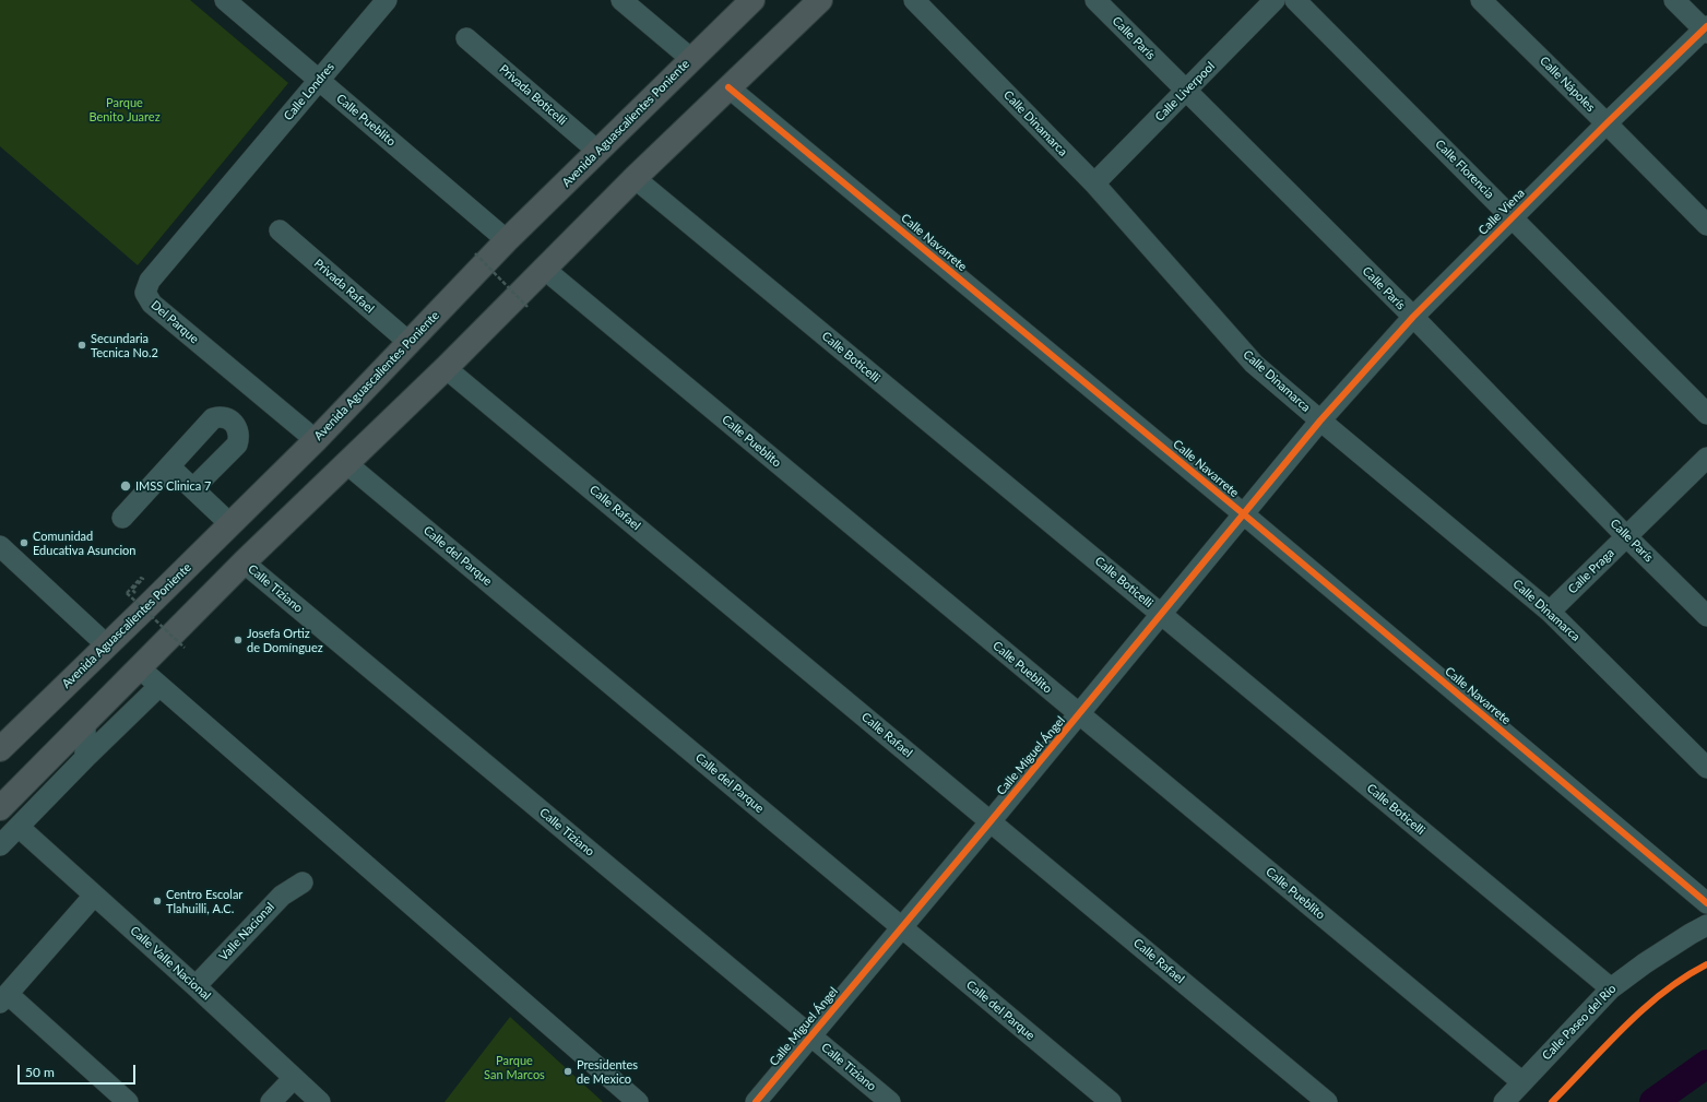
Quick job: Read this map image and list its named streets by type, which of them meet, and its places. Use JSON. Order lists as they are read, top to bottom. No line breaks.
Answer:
{"streets":{"main road":["Avenida Aguascalientes Poniente"],"street":["Calle París","Calle Nápoles","Calle Londres","Calle Liverpool","Privada Boticelli","Calle Pueblito","Calle Dinamarca","Calle Florencia","Calle Viena","Calle Navarrete","Privada Rafael","Del Parque","Calle Boticelli","Calle Rafael","Calle del Parque","Calle Praga","Calle Tiziano","Calle Miguel Ángel","Valle Nacional","Calle Valle Nacional","Calle Paseo del Río"]},"crossings":[["Calle París","Calle Liverpool"],["Calle París","Calle Viena"],["Calle París","Calle Praga"],["Calle Nápoles","Calle Viena"],["Calle Londres","Calle Pueblito"],["Calle Londres","Del Parque"],["Calle Liverpool","Calle Dinamarca"],["Privada Boticelli","Avenida Aguascalientes Poniente"],["Calle Pueblito","Avenida Aguascalientes Poniente"],["Calle Pueblito","Calle Miguel Ángel"],["Calle Pueblito","Calle Paseo del Río"],["Avenida Aguascalientes Poniente","Privada Rafael"],["Avenida Aguascalientes Poniente","Del Parque"],["Calle Dinamarca","Calle Viena"],["Calle Dinamarca","Calle Praga"],["Calle Dinamarca","Calle Miguel Ángel"],["Calle Florencia","Calle Viena"],["Calle Viena","Calle Miguel Ángel"],["Calle Navarrete","Calle Miguel Ángel"],["Calle Boticelli","Calle Miguel Ángel"],["Calle Boticelli","Calle Paseo del Río"],["Calle Rafael","Calle Miguel Ángel"],["Calle del Parque","Calle Miguel Ángel"],["Calle Tiziano","Calle Miguel Ángel"],["Valle Nacional","Calle Valle Nacional"]],"parks":["Parque Benito Juarez","Parque San Marcos"],"places":["Secundaria Tecnica No.2","IMSS Clinica 7","Comunidad Educativa Asuncion","Josefa Ortiz de Domínguez","Centro Escolar Tlahuilli, A.C.","Presidentes de Mexico"],"scale_bar":"50 m"}
